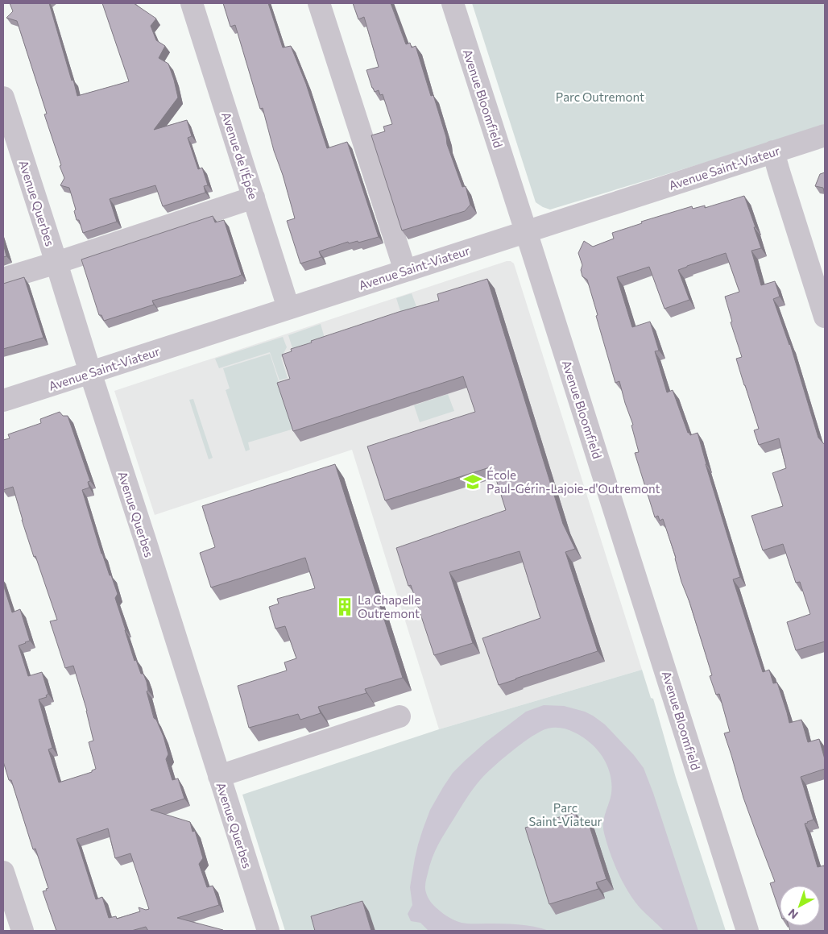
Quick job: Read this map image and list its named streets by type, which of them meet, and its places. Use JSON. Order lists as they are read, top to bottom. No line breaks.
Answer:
{"streets":{"street":["Avenue Bloomfield","Avenue de l'Épée","Avenue Saint-Viateur","Avenue Querbes"]},"crossings":[["Avenue Bloomfield","Avenue Saint-Viateur"],["Avenue de l'Épée","Avenue Saint-Viateur"],["Avenue Saint-Viateur","Avenue Querbes"]],"parks":["Parc Outremont","Parc Saint-Viateur"],"places":{"school or university":["École Paul-Gérin-Lajoie-d'Outremont"],"building":["La Chapelle Outremont"]},"north":"bottom left"}
